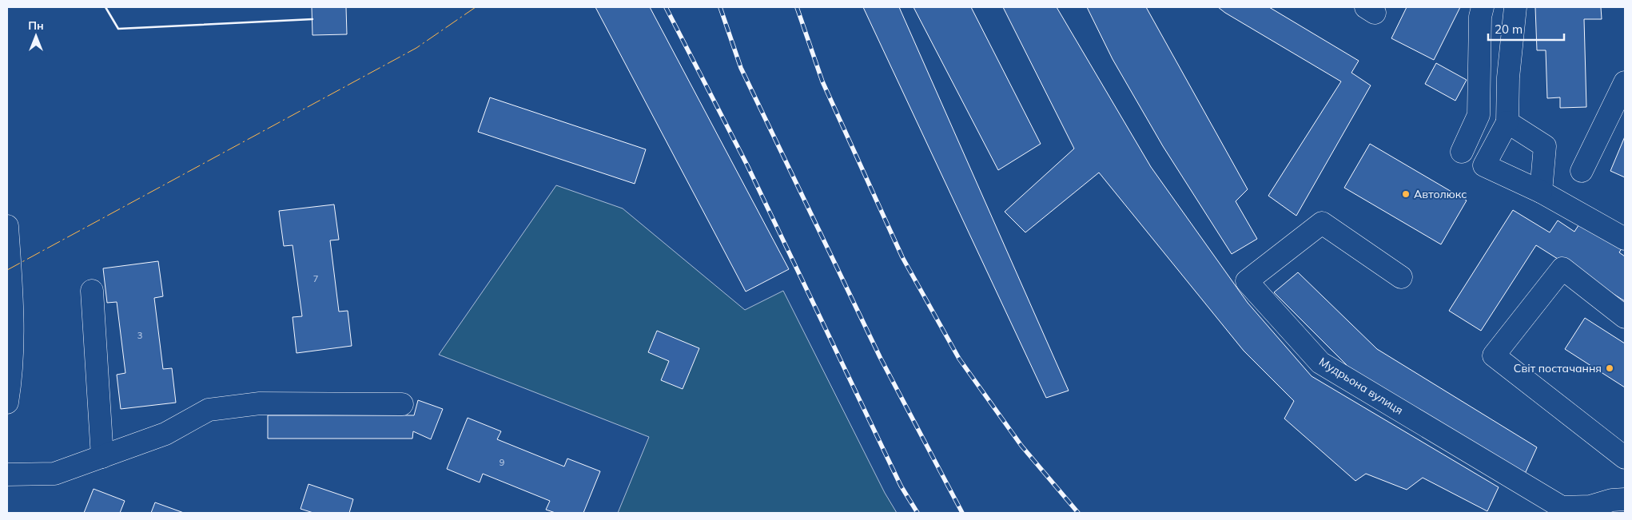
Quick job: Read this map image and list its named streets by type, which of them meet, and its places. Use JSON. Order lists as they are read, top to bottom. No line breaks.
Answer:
{"streets":{"street":["Мудрьона вулиця"]},"places":["Автолюкс","Світ постачання"],"house_numbers":["7","3","9"],"scale_bar":"20 m","north":"top"}
